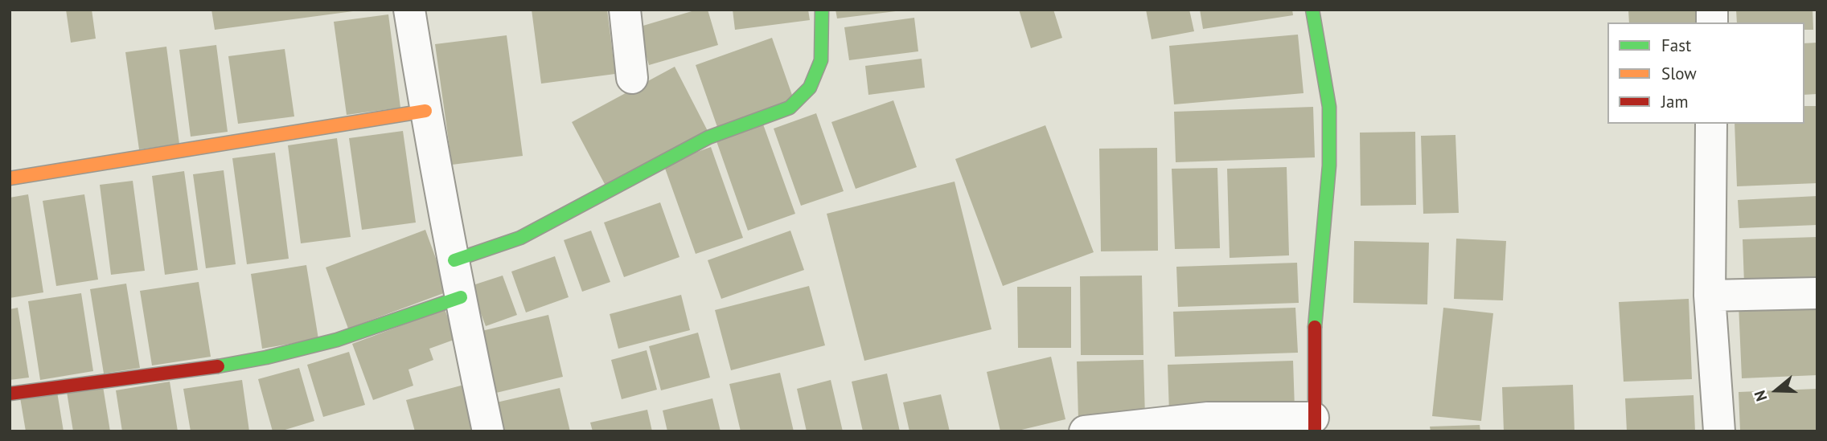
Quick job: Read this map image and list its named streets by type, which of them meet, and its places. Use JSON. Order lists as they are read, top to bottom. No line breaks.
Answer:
{"legend":["Fast","Slow","Jam"],"north":"left"}
